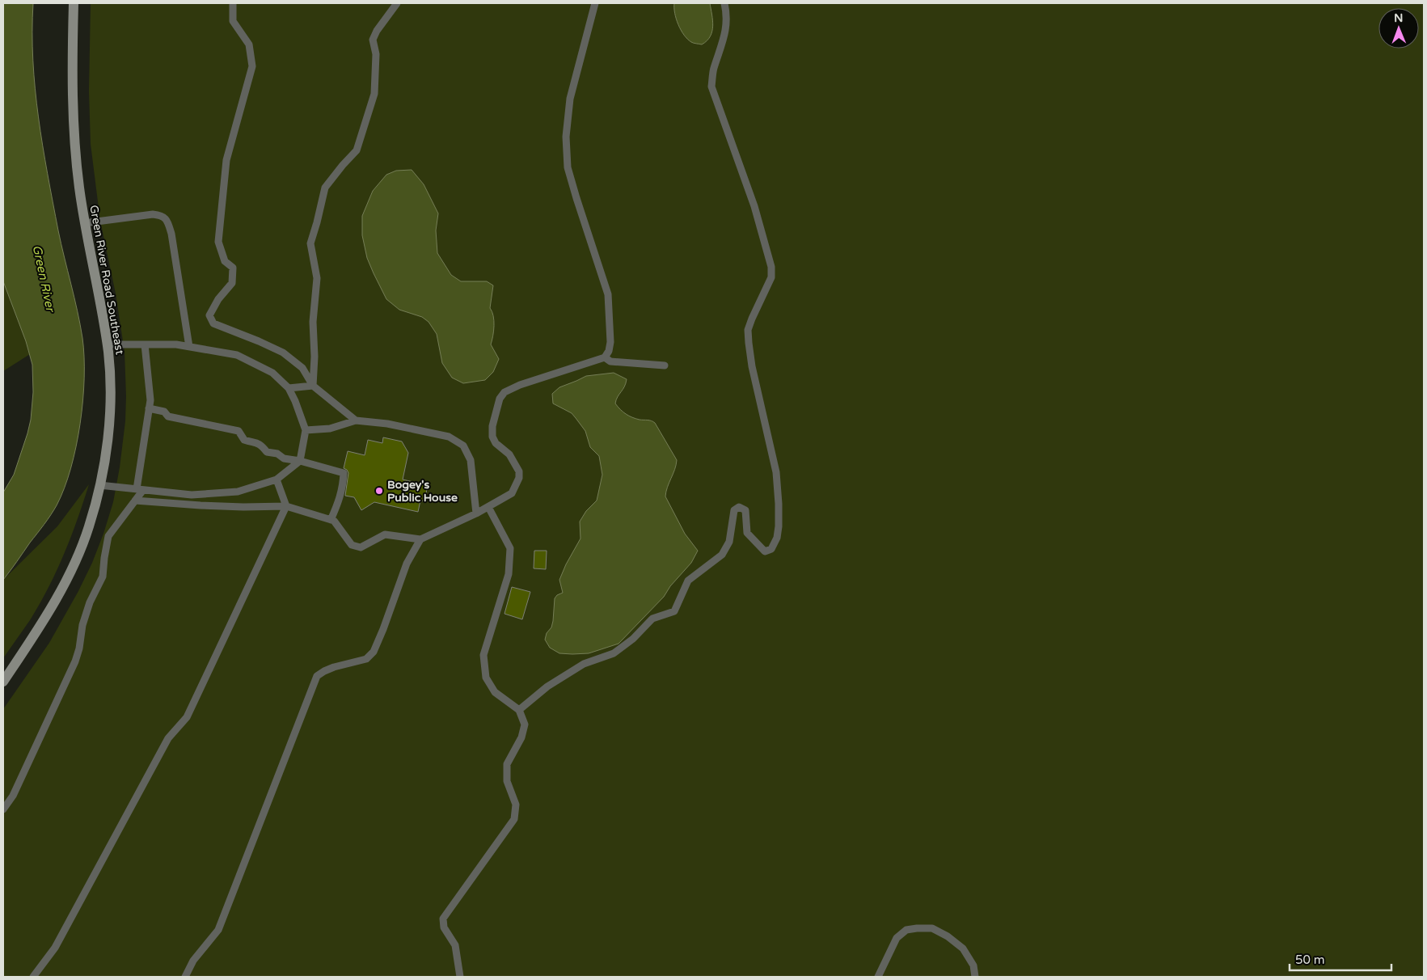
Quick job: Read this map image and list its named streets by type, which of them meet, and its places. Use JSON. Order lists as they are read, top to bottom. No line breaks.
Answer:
{"streets":{"street":["Green River Road Southeast"]},"water":["Green River"],"places":["Bogey's Public House"],"scale_bar":"50 m","north":"top"}
